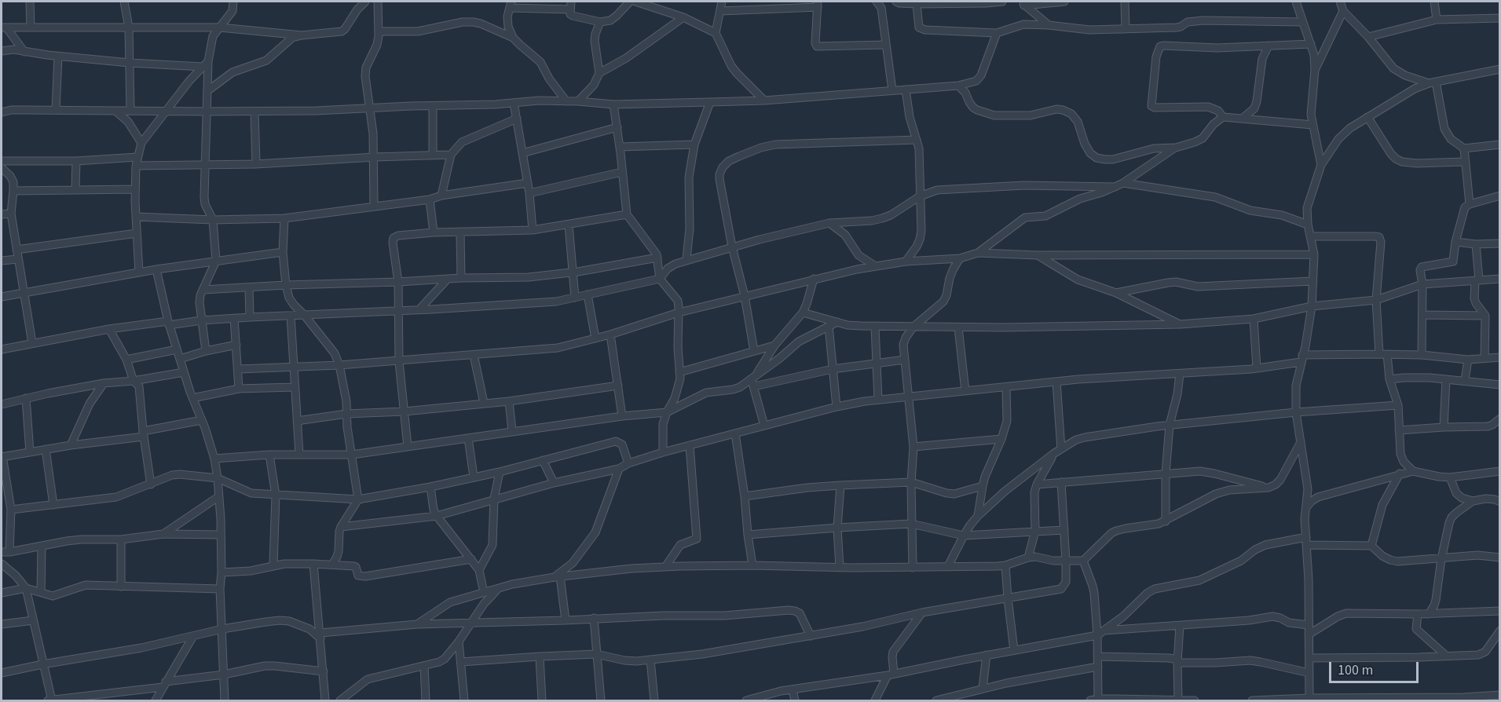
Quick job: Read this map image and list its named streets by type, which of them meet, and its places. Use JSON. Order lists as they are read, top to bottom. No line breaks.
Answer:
{"scale_bar":"100 m"}
